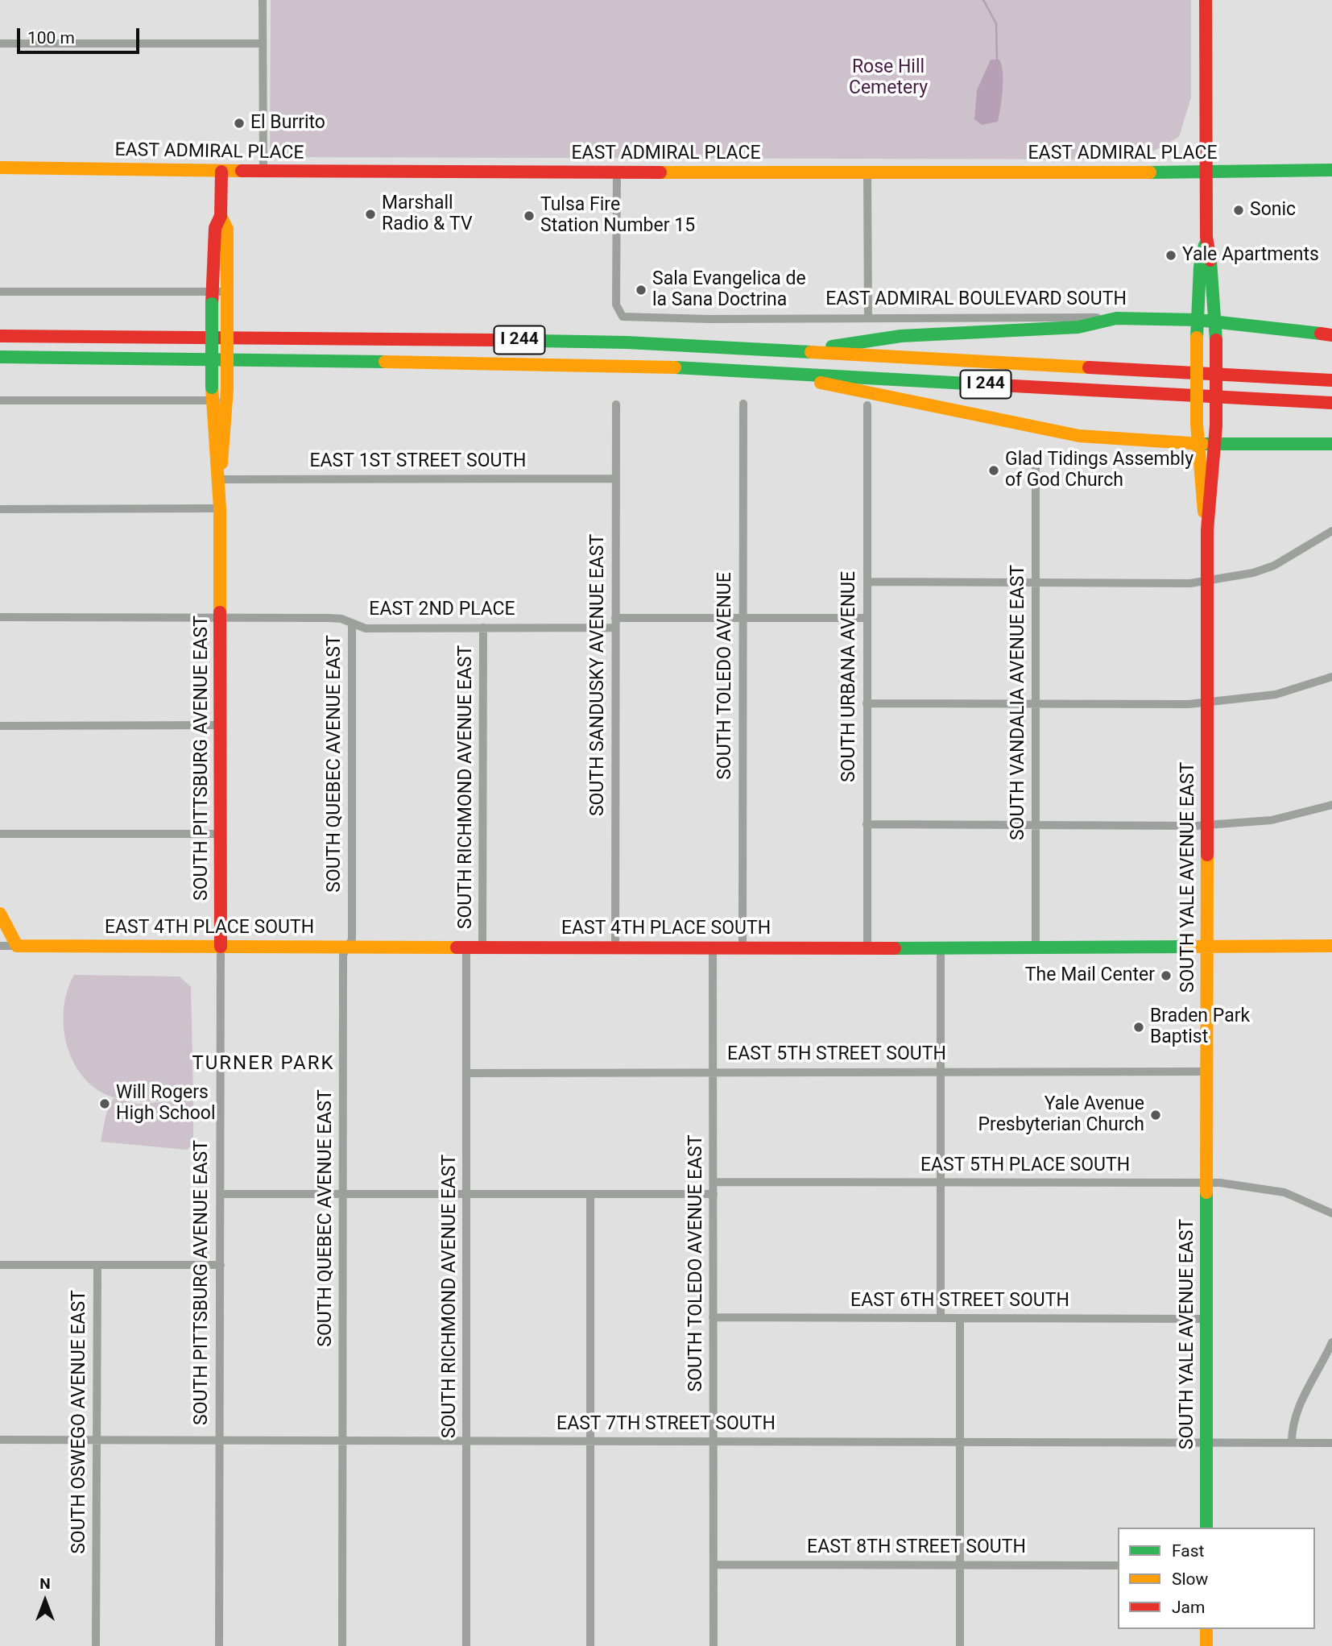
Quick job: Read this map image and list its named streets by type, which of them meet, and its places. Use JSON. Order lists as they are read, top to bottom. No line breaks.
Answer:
{"streets":{"main road":["EAST ADMIRAL PLACE","EAST ADMIRAL BOULEVARD SOUTH","I 244","SOUTH PITTSBURG AVENUE EAST","SOUTH YALE AVENUE EAST","EAST 4TH PLACE SOUTH"],"street":["EAST 1ST STREET SOUTH","EAST 2ND PLACE","SOUTH SANDUSKY AVENUE EAST","SOUTH TOLEDO AVENUE","SOUTH URBANA AVENUE","SOUTH VANDALIA AVENUE EAST","SOUTH QUEBEC AVENUE EAST","SOUTH RICHMOND AVENUE EAST","EAST 5TH STREET SOUTH","EAST 5TH PLACE SOUTH","SOUTH TOLEDO AVENUE EAST","EAST 6TH STREET SOUTH","SOUTH OSWEGO AVENUE EAST","EAST 7TH STREET SOUTH","EAST 8TH STREET SOUTH"]},"crossings":[["EAST ADMIRAL PLACE","EAST ADMIRAL BOULEVARD SOUTH"],["EAST ADMIRAL PLACE","SOUTH PITTSBURG AVENUE EAST"],["EAST ADMIRAL PLACE","SOUTH YALE AVENUE EAST"],["EAST ADMIRAL BOULEVARD SOUTH","SOUTH YALE AVENUE EAST"],["EAST 1ST STREET SOUTH","SOUTH SANDUSKY AVENUE EAST"],["EAST 1ST STREET SOUTH","SOUTH PITTSBURG AVENUE EAST"],["EAST 2ND PLACE","SOUTH SANDUSKY AVENUE EAST"],["EAST 2ND PLACE","SOUTH PITTSBURG AVENUE EAST"],["EAST 2ND PLACE","SOUTH QUEBEC AVENUE EAST"],["EAST 2ND PLACE","SOUTH RICHMOND AVENUE EAST"],["SOUTH SANDUSKY AVENUE EAST","EAST 4TH PLACE SOUTH"],["SOUTH TOLEDO AVENUE","EAST 4TH PLACE SOUTH"],["SOUTH URBANA AVENUE","EAST 4TH PLACE SOUTH"],["SOUTH VANDALIA AVENUE EAST","EAST 4TH PLACE SOUTH"],["SOUTH PITTSBURG AVENUE EAST","EAST 4TH PLACE SOUTH"],["SOUTH PITTSBURG AVENUE EAST","EAST 7TH STREET SOUTH"],["SOUTH QUEBEC AVENUE EAST","EAST 4TH PLACE SOUTH"],["SOUTH QUEBEC AVENUE EAST","EAST 7TH STREET SOUTH"],["SOUTH RICHMOND AVENUE EAST","EAST 4TH PLACE SOUTH"],["SOUTH RICHMOND AVENUE EAST","EAST 5TH STREET SOUTH"],["SOUTH RICHMOND AVENUE EAST","EAST 7TH STREET SOUTH"],["SOUTH YALE AVENUE EAST","EAST 4TH PLACE SOUTH"],["SOUTH YALE AVENUE EAST","EAST 5TH STREET SOUTH"],["SOUTH YALE AVENUE EAST","EAST 5TH PLACE SOUTH"],["SOUTH YALE AVENUE EAST","EAST 6TH STREET SOUTH"],["SOUTH YALE AVENUE EAST","EAST 7TH STREET SOUTH"],["EAST 4TH PLACE SOUTH","SOUTH TOLEDO AVENUE EAST"],["EAST 5TH STREET SOUTH","SOUTH TOLEDO AVENUE EAST"],["EAST 5TH PLACE SOUTH","SOUTH TOLEDO AVENUE EAST"],["SOUTH TOLEDO AVENUE EAST","EAST 6TH STREET SOUTH"],["SOUTH TOLEDO AVENUE EAST","EAST 7TH STREET SOUTH"],["SOUTH TOLEDO AVENUE EAST","EAST 8TH STREET SOUTH"],["SOUTH OSWEGO AVENUE EAST","EAST 7TH STREET SOUTH"]],"districts":["TURNER PARK"],"parks":["Rose Hill Cemetery"],"places":["El Burrito","Sonic","Marshall Radio & TV","Tulsa Fire Station Number 15","Yale Apartments","Sala Evangelica de la Sana Doctrina","Glad Tidings Assembly of God Church","The Mail Center","Braden Park Baptist","Will Rogers High School","Yale Avenue Presbyterian Church"],"legend":["Fast","Slow","Jam"],"scale_bar":"100 m","north":"top"}
